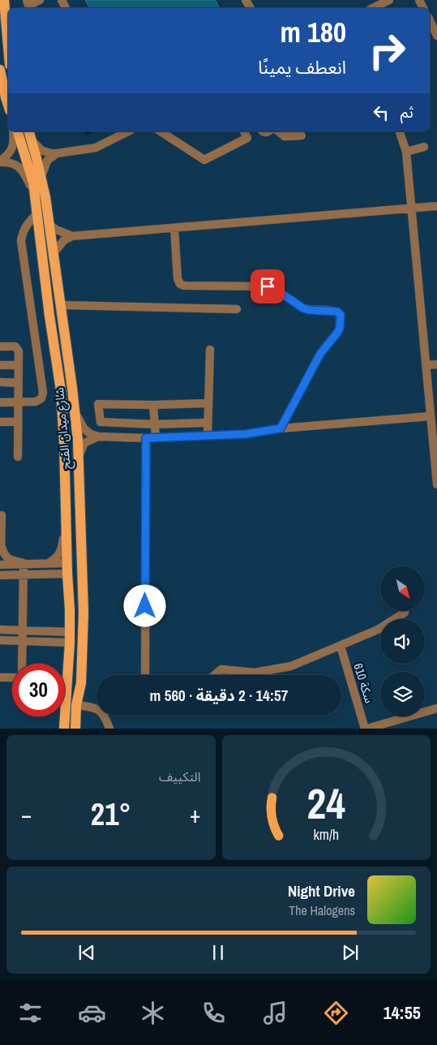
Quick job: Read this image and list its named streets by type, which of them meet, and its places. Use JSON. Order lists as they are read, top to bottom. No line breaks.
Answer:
{"streets":{"main road":["شارع ميدان الفتح"],"street":["سكة 610"]},"north":"bottom right","page":{"turn":["180 m","انعطف يمينًا"],"then":"ثم","limit":"30","trip":"14:57 · 2 دقيقة · 560 m","tile":"التكييف","heat":["−","21°","+"],"song":["Night Drive","The Halogens"],"tabs":"14:55","gauge":["24","km/h"]}}
